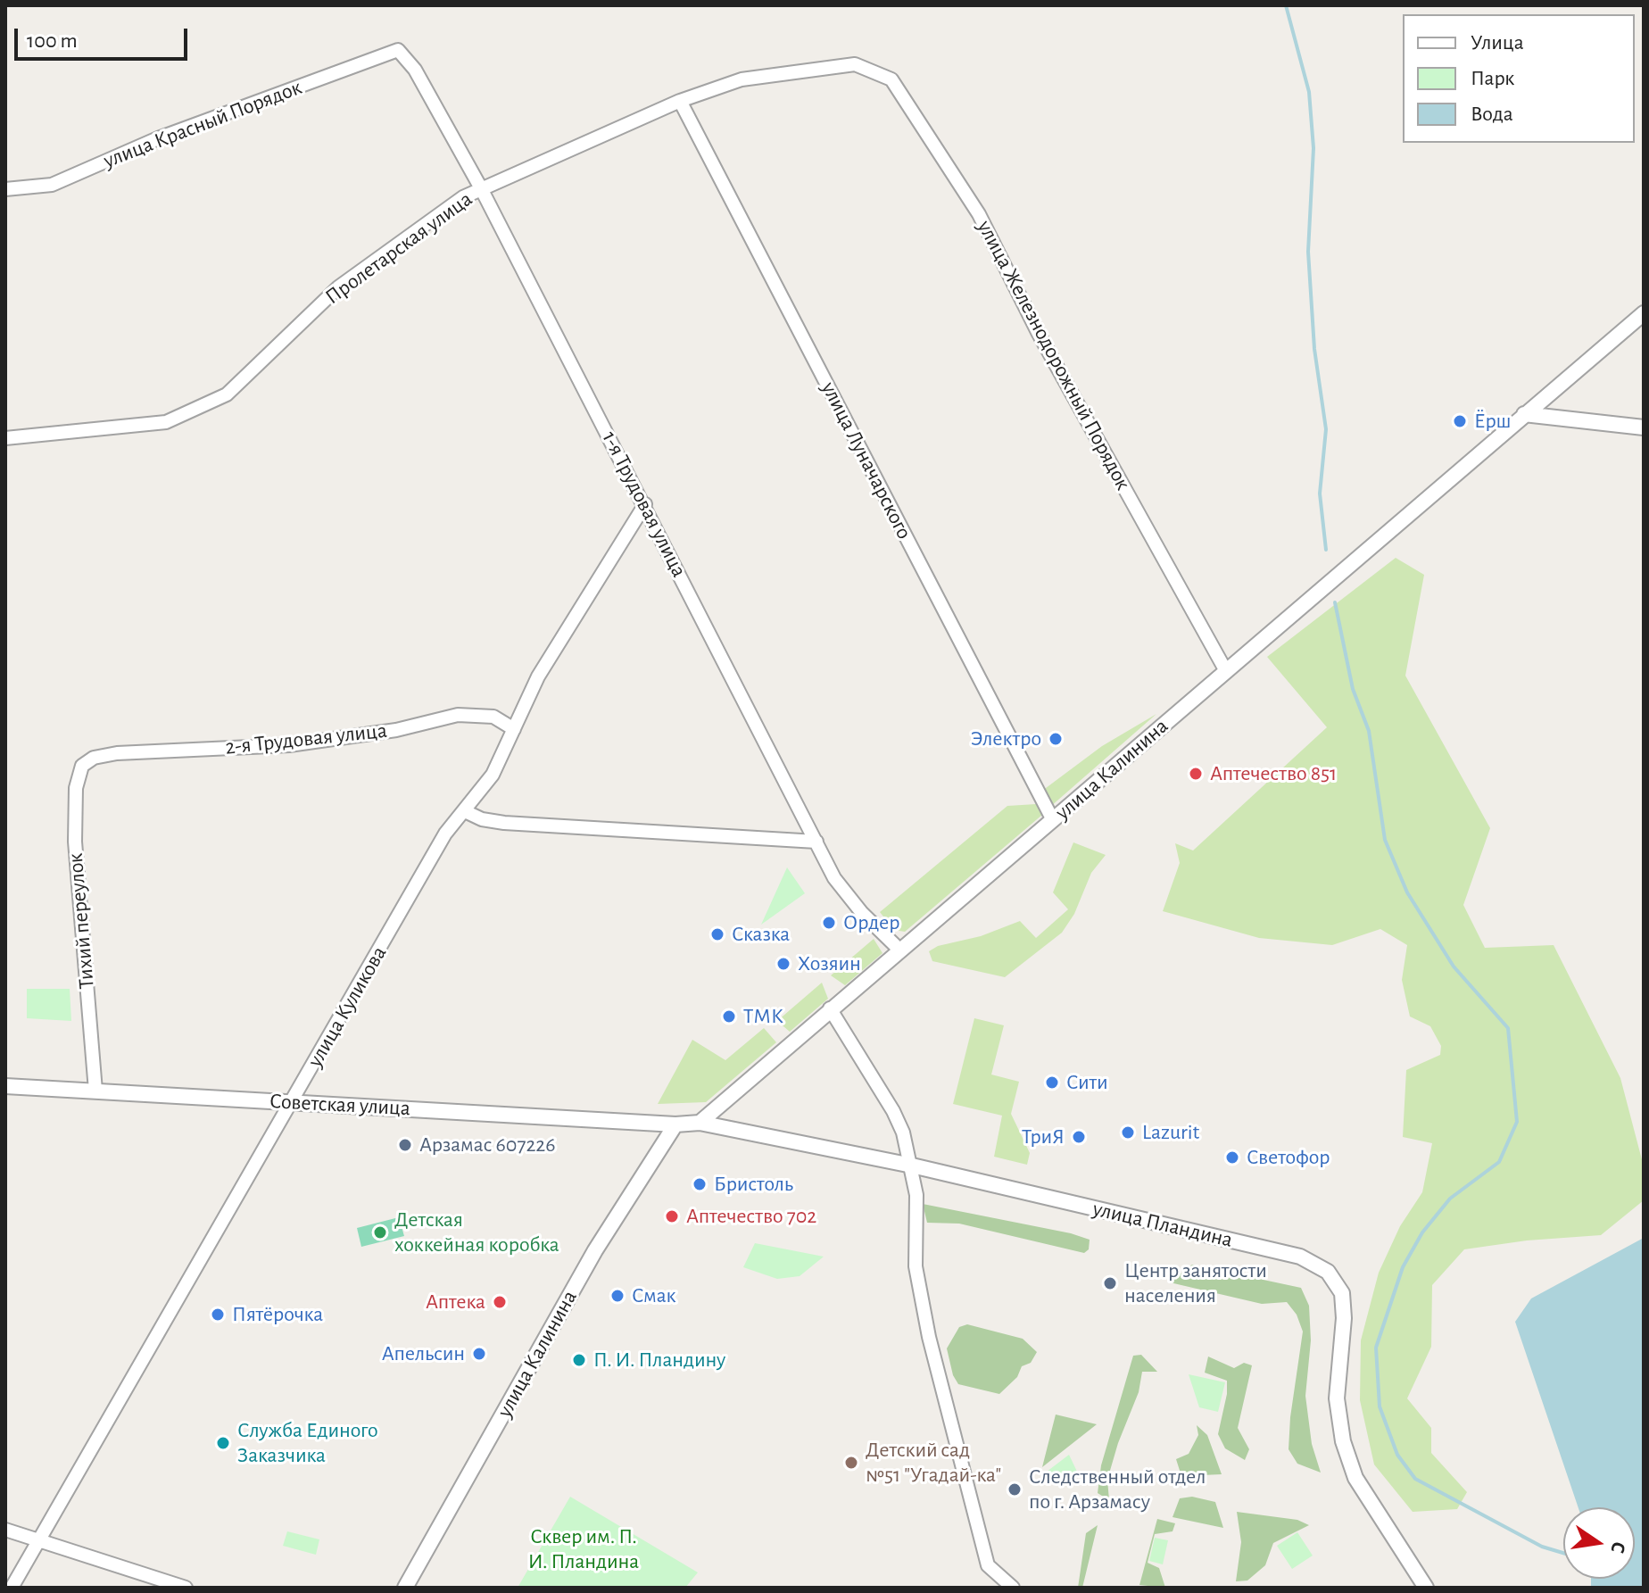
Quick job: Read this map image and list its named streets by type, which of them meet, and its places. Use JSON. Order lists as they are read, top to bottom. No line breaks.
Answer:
{"streets":{"street":["улица Красный Порядок","Пролетарская улица","улица Железнодорожный Порядок","улица Луначарского","1-я Трудовая улица","2-я Трудовая улица","улица Калинина","Тихий переулок","улица Куликова","Советская улица","улица Пландина"]},"crossings":[["улица Красный Порядок","1-я Трудовая улица"],["Пролетарская улица","улица Железнодорожный Порядок"],["Пролетарская улица","улица Луначарского"],["Пролетарская улица","1-я Трудовая улица"],["улица Железнодорожный Порядок","улица Калинина"],["улица Луначарского","улица Калинина"],["1-я Трудовая улица","улица Калинина"],["1-я Трудовая улица","улица Куликова"],["2-я Трудовая улица","Тихий переулок"],["2-я Трудовая улица","улица Куликова"],["улица Калинина","Советская улица"],["улица Калинина","улица Пландина"],["Тихий переулок","Советская улица"],["улица Куликова","Советская улица"],["Советская улица","улица Пландина"]],"parks":["Сквер им. П. И. Пландина"],"places":["Ёрш","Электро","Аптечество 851","Ордер","Сказка","Хозяин","ТМК","Сити","Lazurit","ТриЯ","Арзамас 607226","Светофор","Бристоль","Аптечество 702","Детская хоккейная коробка","Центр занятости населения","Смак","Аптека","Пятёрочка","Апельсин","П. И. Пландину","Служба Единого Заказчика","Детский сад №51 \"Угадай-ка\"","Следственный отдел по г. Арзамасу"],"legend":["Улица","Парк","Вода"],"scale_bar":"100 m","north":"right"}
